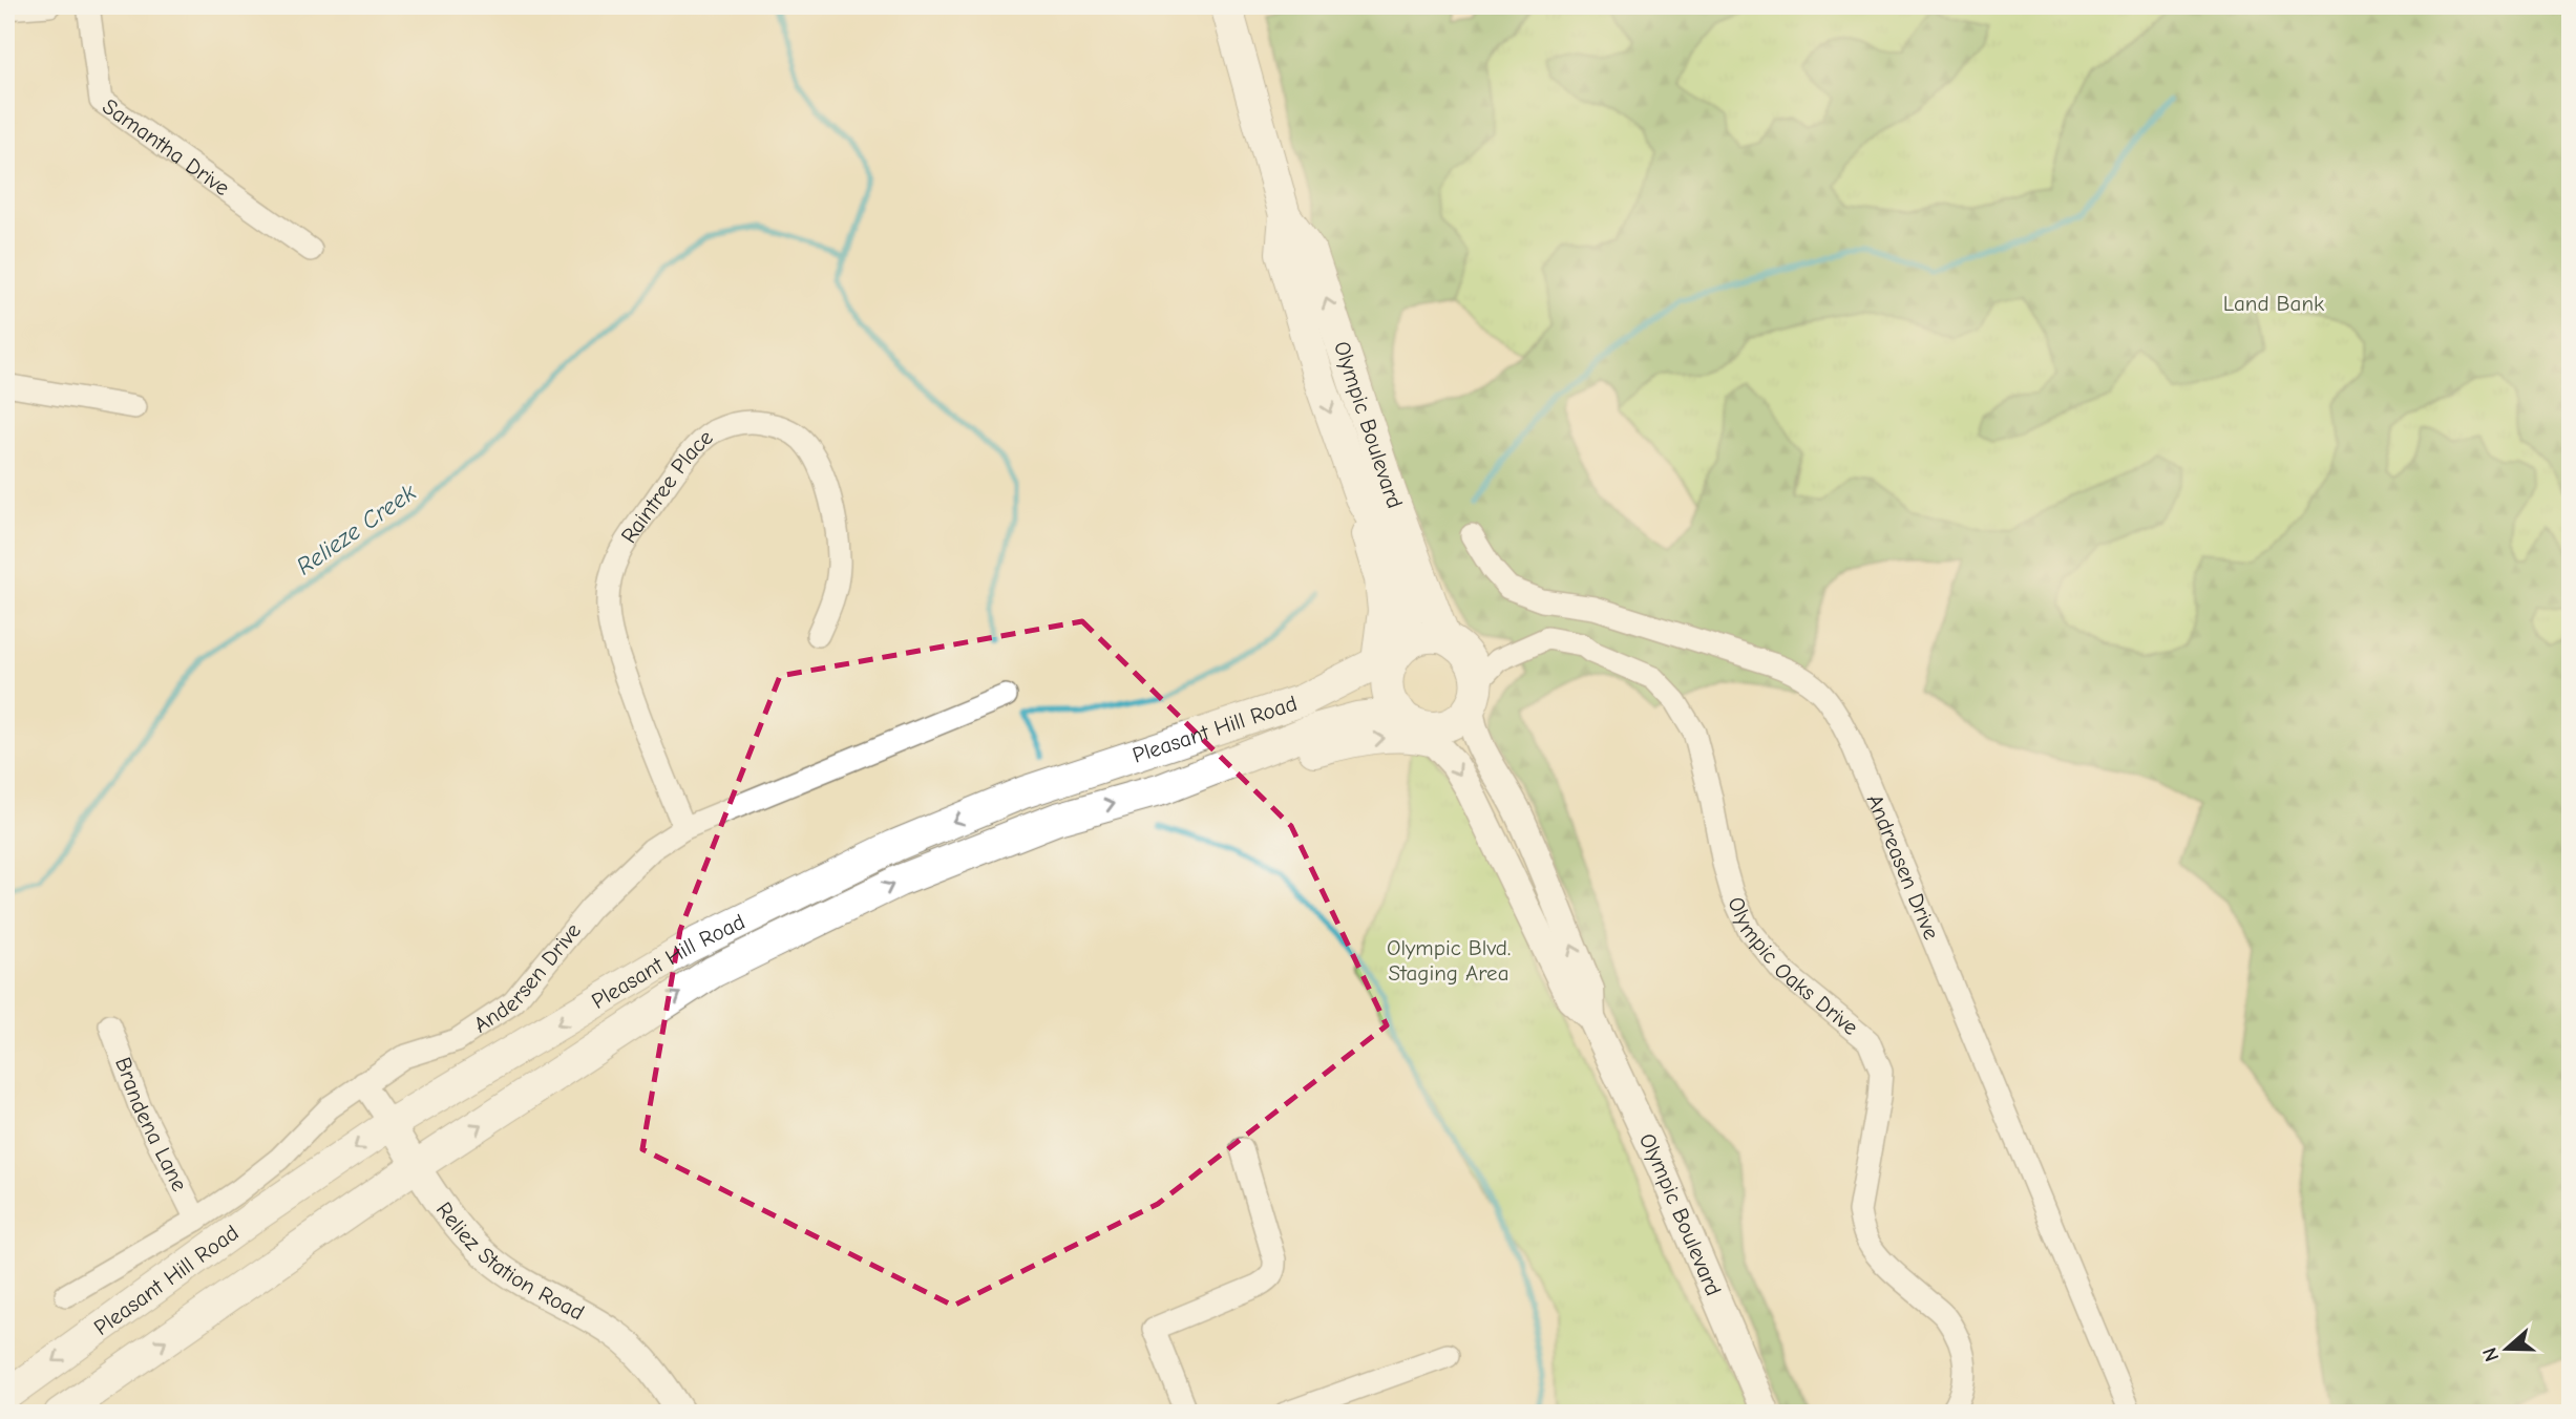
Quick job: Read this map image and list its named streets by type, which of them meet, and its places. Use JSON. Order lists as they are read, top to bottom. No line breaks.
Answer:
{"streets":{"main road":["Olympic Boulevard","Pleasant Hill Road"],"street":["Samantha Drive","Raintree Place","Andreasen Drive","Olympic Oaks Drive","Andersen Drive","Brandena Lane","Reliez Station Road"]},"crossings":[["Olympic Boulevard","Pleasant Hill Road"],["Olympic Boulevard","Olympic Oaks Drive"],["Raintree Place","Andersen Drive"],["Pleasant Hill Road","Olympic Oaks Drive"],["Pleasant Hill Road","Reliez Station Road"],["Andersen Drive","Brandena Lane"],["Andersen Drive","Reliez Station Road"]],"water":["Relieze Creek"],"parks":["Land Bank","Olympic Blvd. Staging Area"],"north":"left"}
